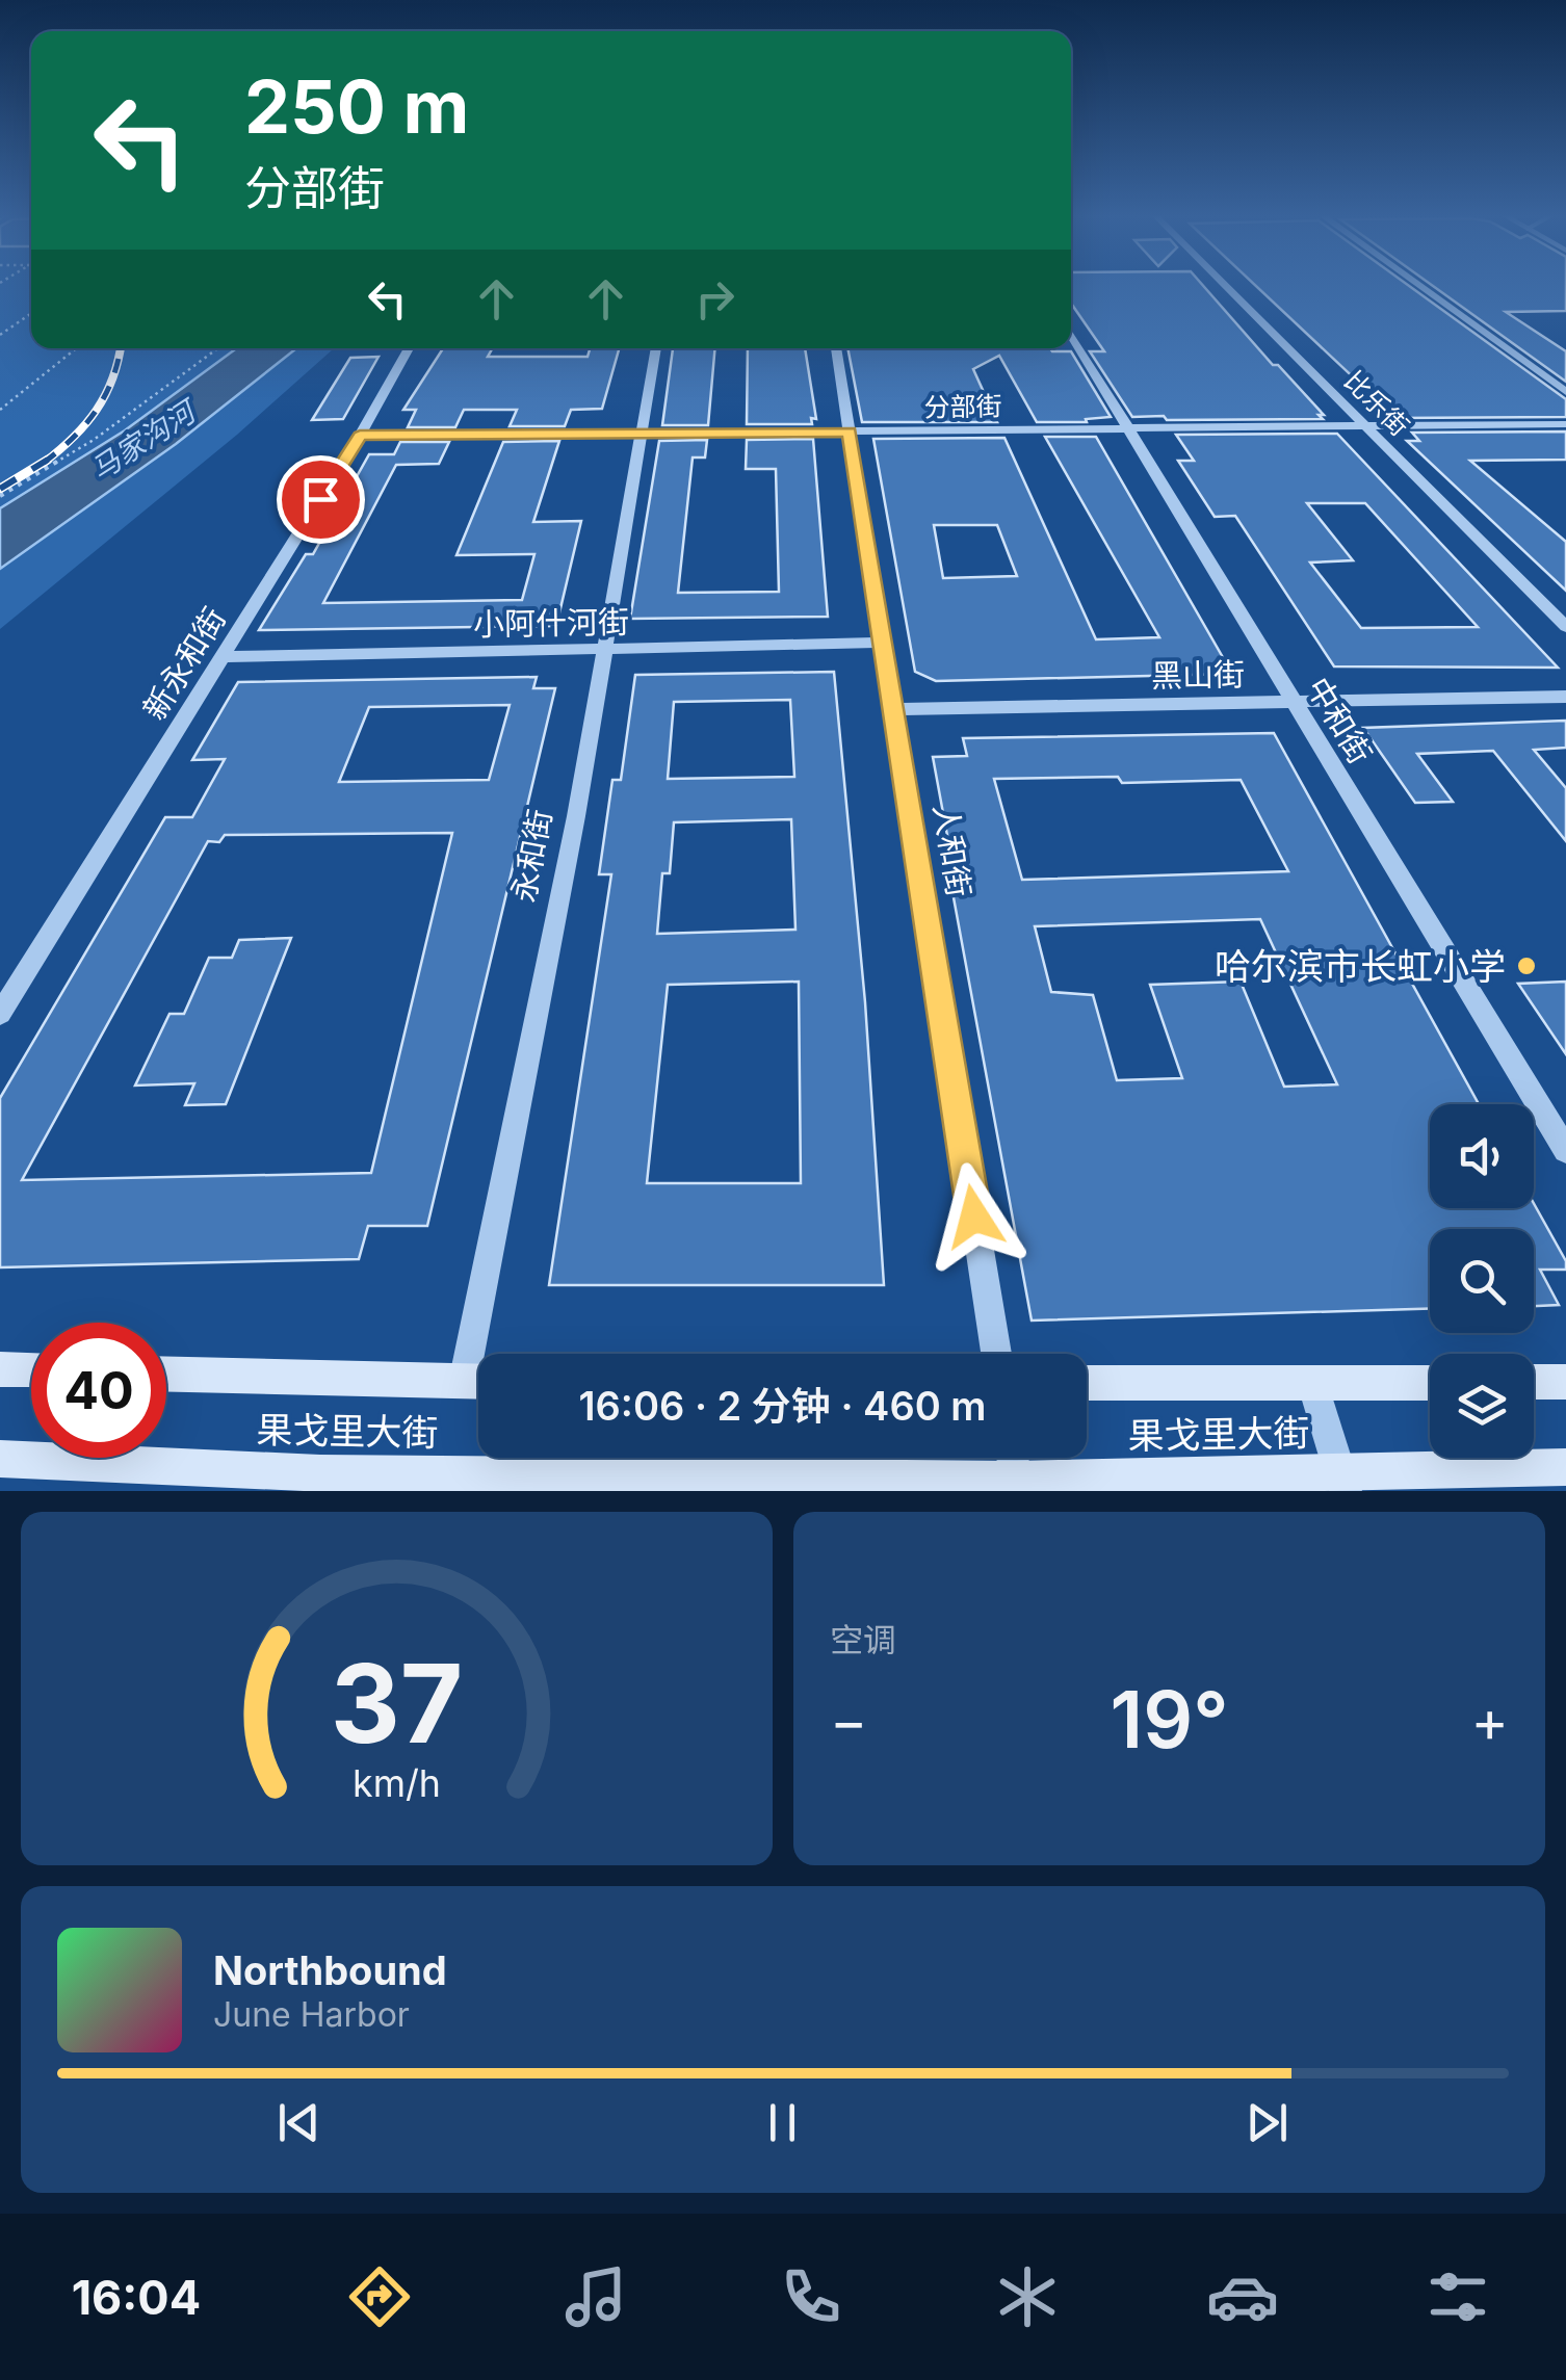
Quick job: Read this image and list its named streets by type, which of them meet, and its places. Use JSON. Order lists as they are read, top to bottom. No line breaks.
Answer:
{"streets":{"main road":["果戈里大街"],"street":["比乐街","分部街","小阿什河街","新永和街","黑山街","中和街","人和街","永和街"]},"crossings":[["比乐街","分部街"],["分部街","新永和街"],["分部街","中和街"],["分部街","人和街"],["分部街","永和街"],["小阿什河街","新永和街"],["小阿什河街","人和街"],["小阿什河街","永和街"],["黑山街","中和街"],["黑山街","人和街"]],"water":["马家沟河"],"places":["哈尔滨市长虹小学"],"page":{"turn":["250 m","分部街"],"limit":"40","trip":"16:06 · 2 分钟 · 460 m","tile":"空调","heat":["−","19°","+"],"song":["Northbound","June Harbor"],"tabs":"16:04","gauge":["37","km/h"]}}
